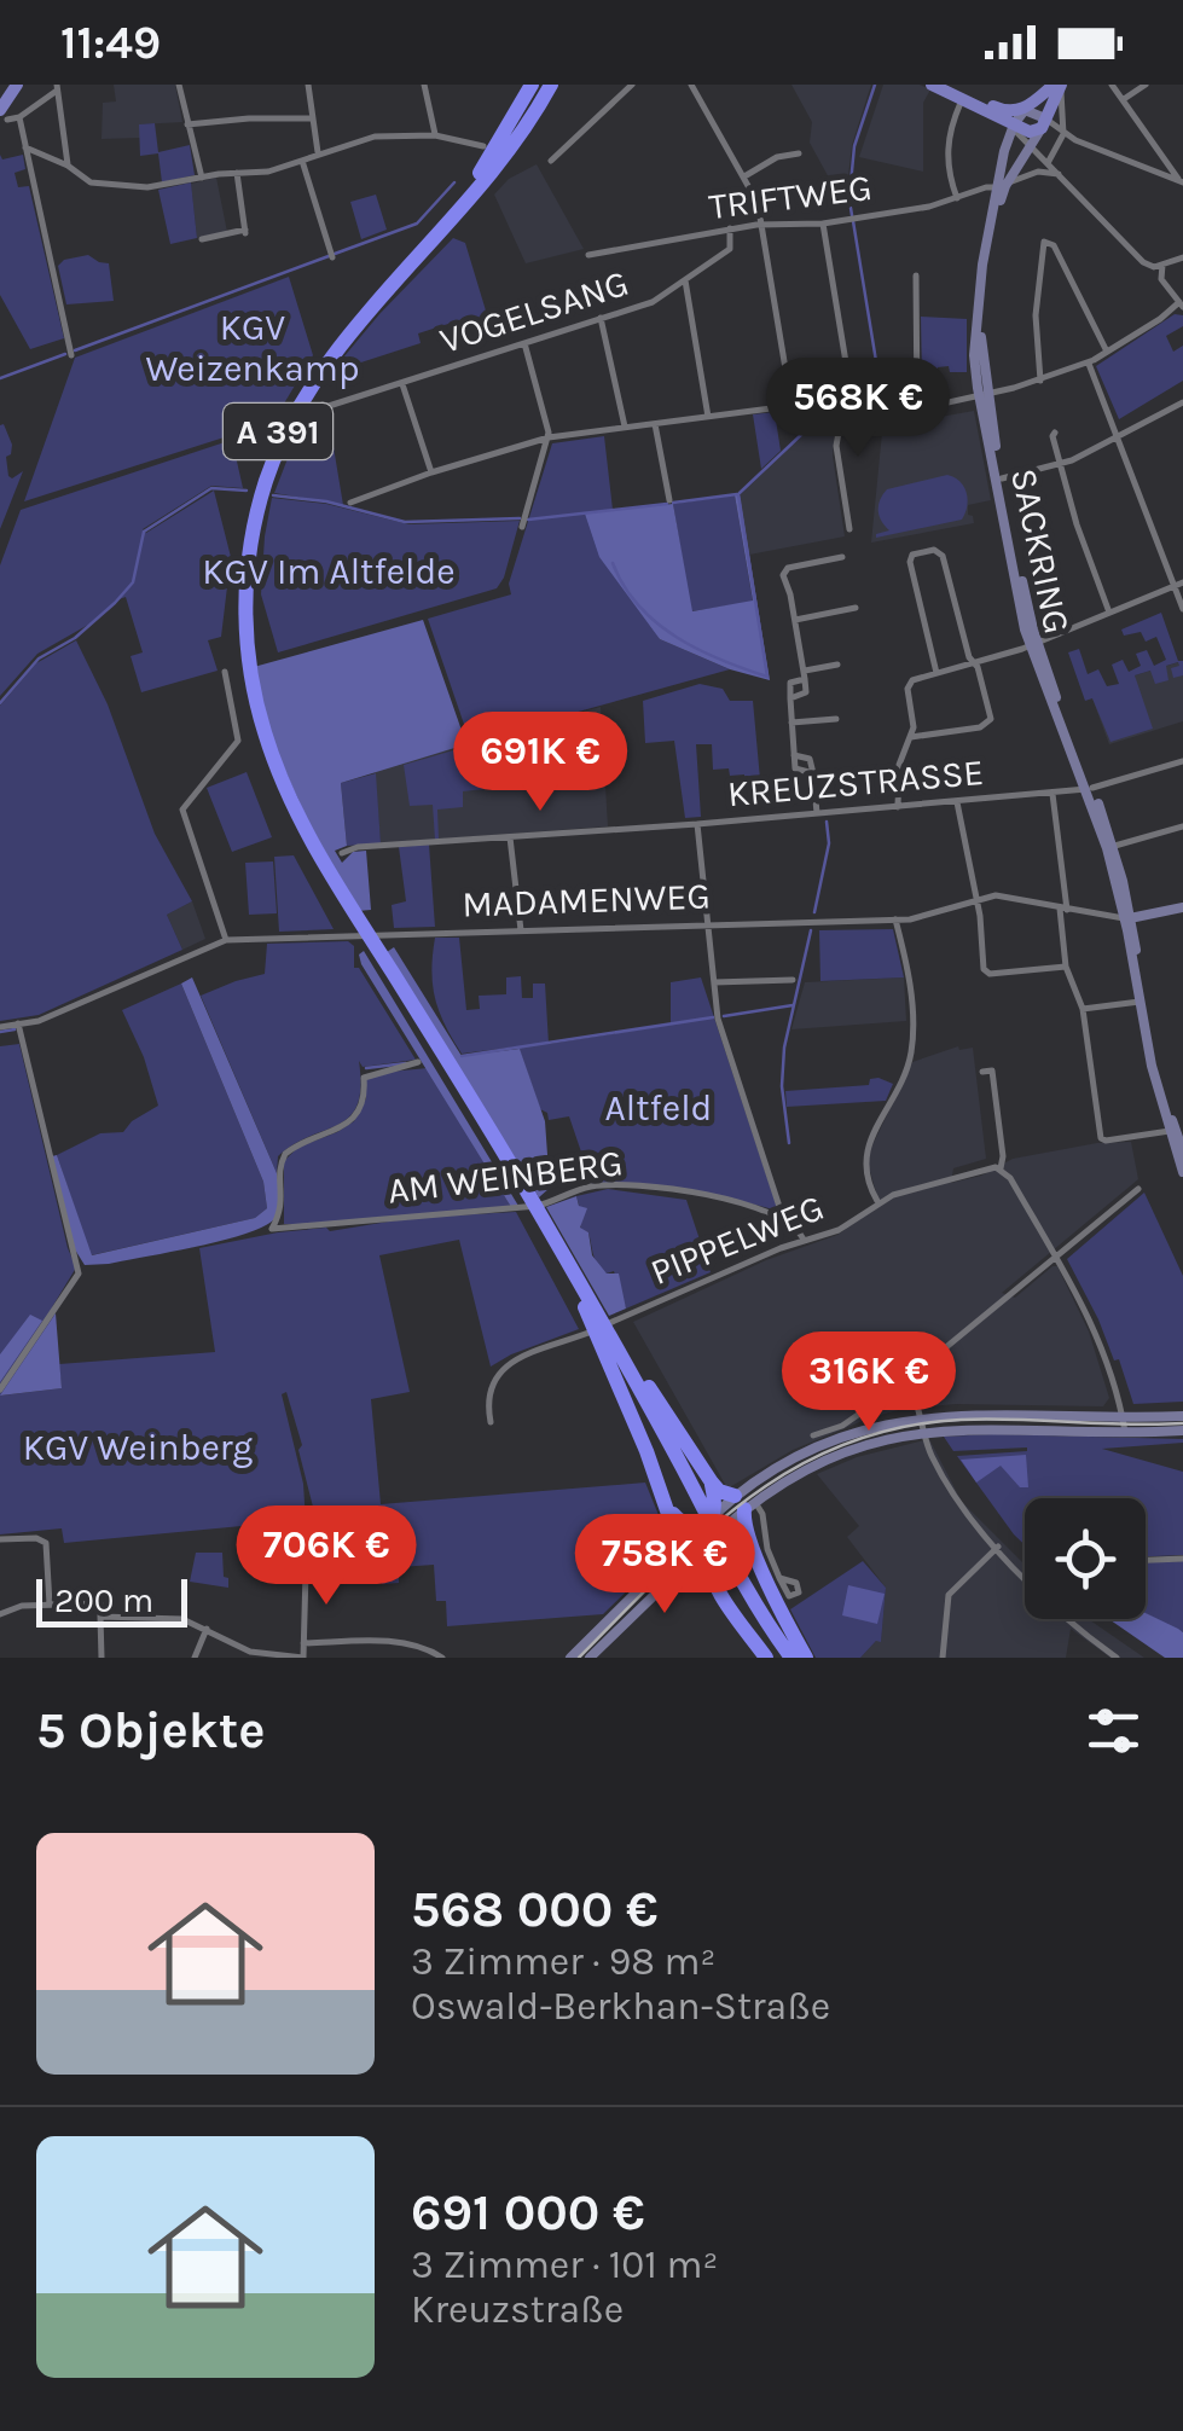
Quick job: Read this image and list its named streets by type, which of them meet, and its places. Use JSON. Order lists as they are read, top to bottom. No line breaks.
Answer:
{"streets":{"highway":["A 391"],"main road":["SACKRING","MADAMENWEG"],"street":["TRIFTWEG","VOGELSANG","KREUZSTRASSE","AM WEINBERG","PIPPELWEG"]},"crossings":[["TRIFTWEG","VOGELSANG"],["TRIFTWEG","SACKRING"],["SACKRING","KREUZSTRASSE"],["SACKRING","MADAMENWEG"]],"parks":["KGV Weizenkamp","KGV Im Altfelde","Altfeld","KGV Weinberg"],"scale_bar":"200 m","page":{"status":"11:49","price":["568K €","691K €","316K €","706K €","758K €"],"scale":"200 m","heading":"5 Objekte","list":[{"name":"568 000 €","note":"3 Zimmer · 98 m² · Oswald-Berkhan-Straße"},{"name":"691 000 €","note":"3 Zimmer · 101 m² · Kreuzstraße"}]}}
